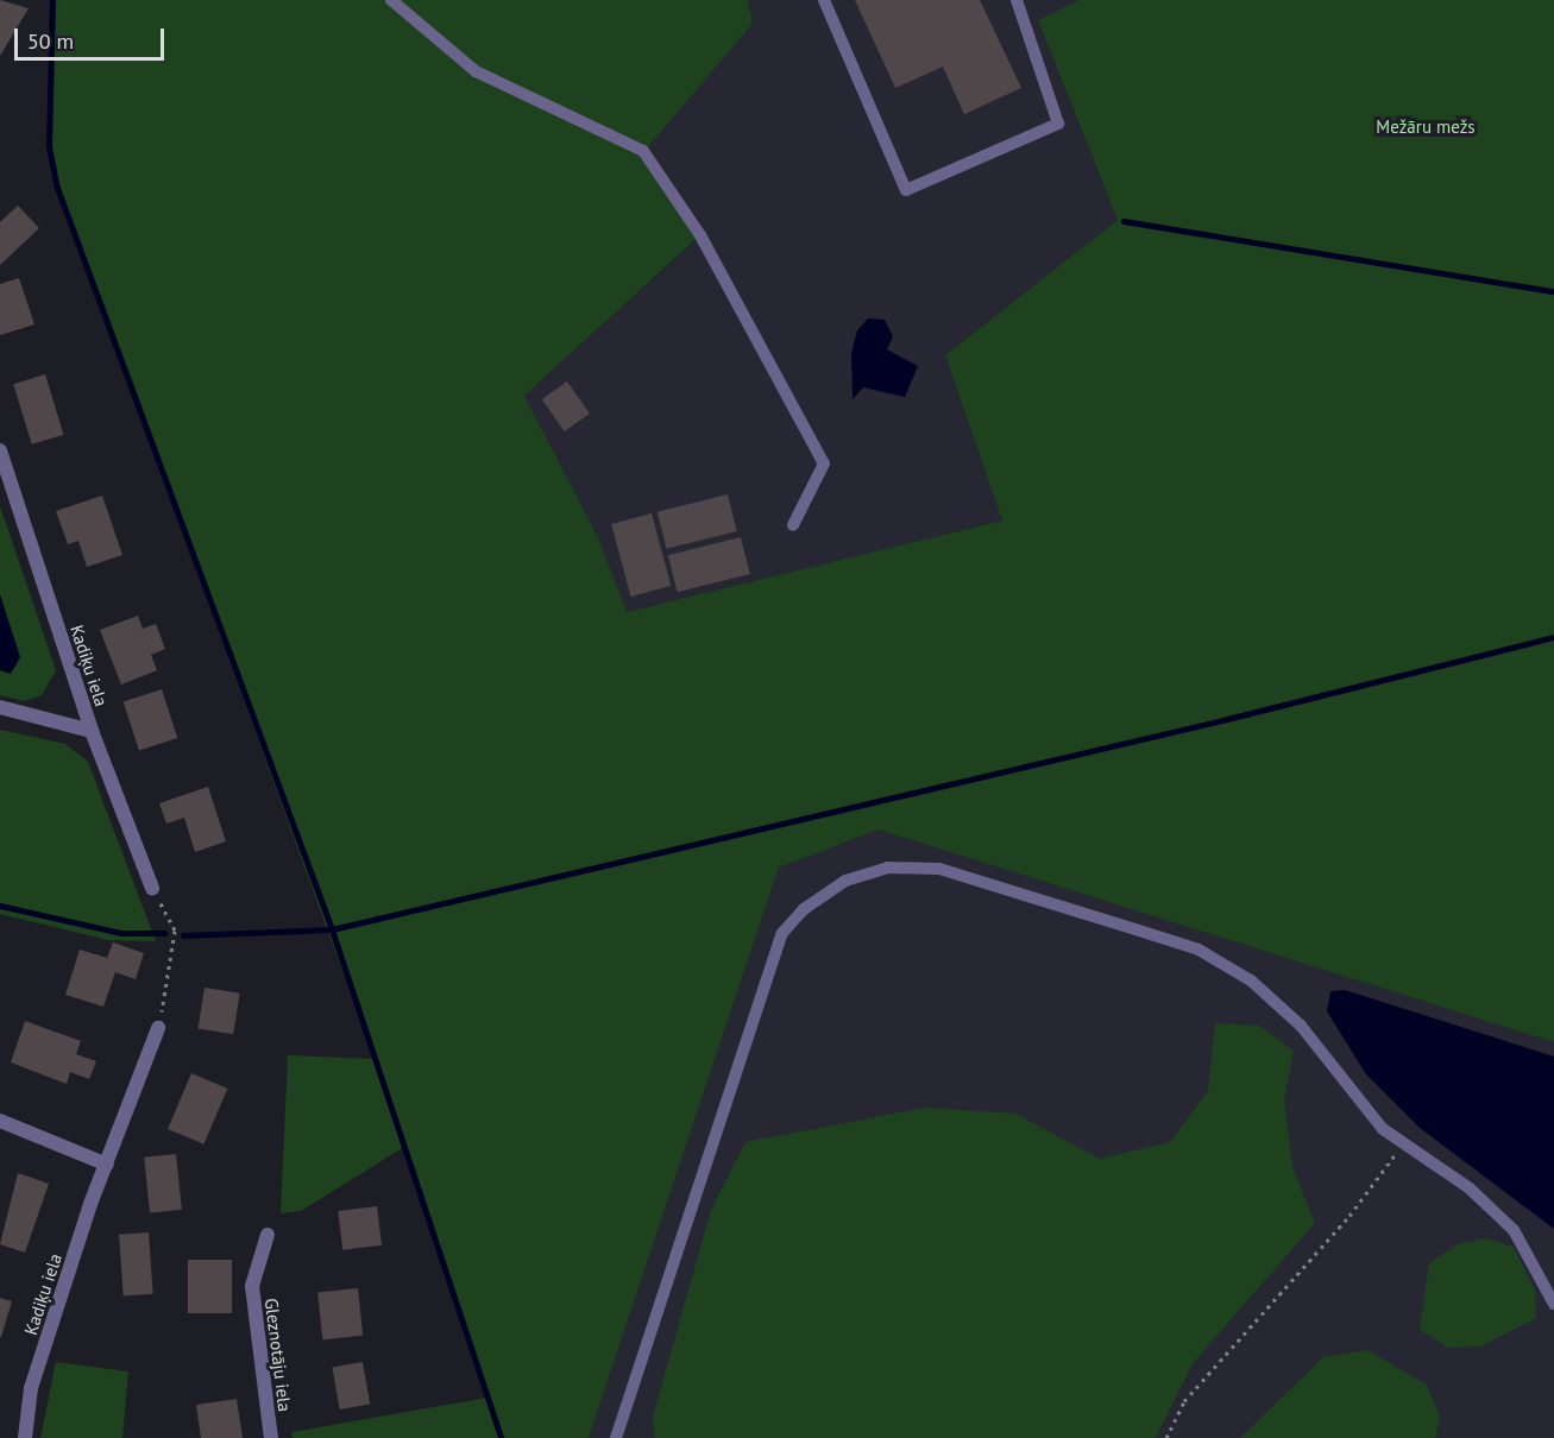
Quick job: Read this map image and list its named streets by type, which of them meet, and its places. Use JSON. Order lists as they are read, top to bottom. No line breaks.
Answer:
{"streets":{"street":["Kadiķu iela","Gleznotāju iela"]},"parks":["Mežāru mežs"],"scale_bar":"50 m"}
